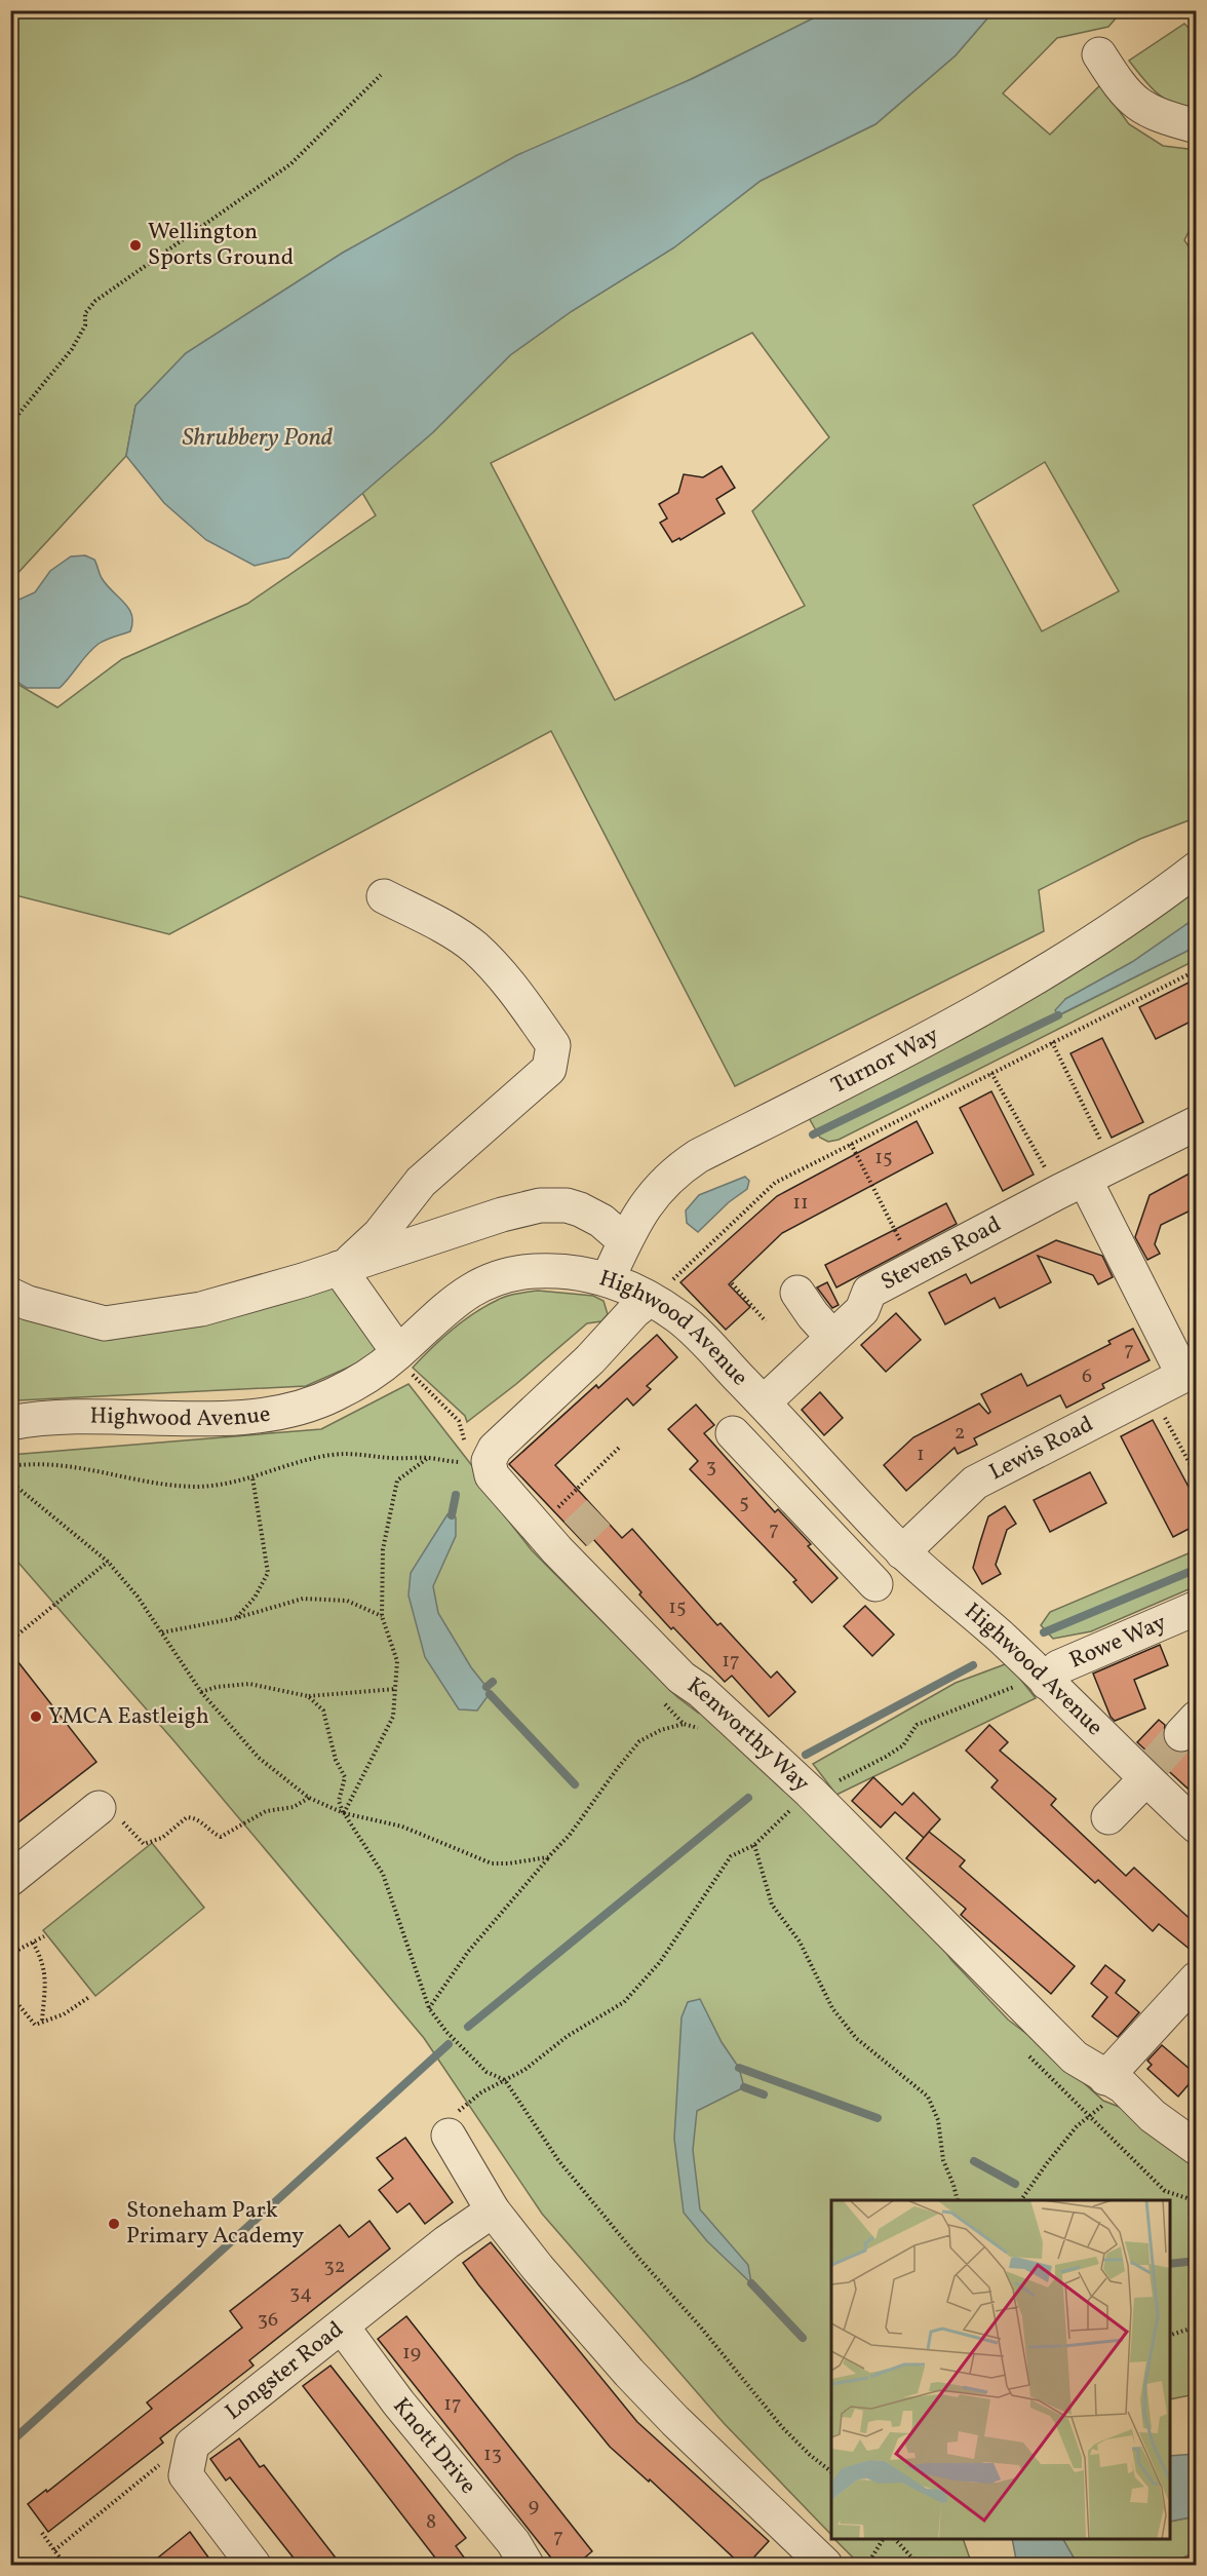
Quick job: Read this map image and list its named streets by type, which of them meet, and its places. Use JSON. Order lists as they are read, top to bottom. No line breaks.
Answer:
{"streets":{"street":["Turnor Way","Stevens Road","Highwood Avenue","Lewis Road","Rowe Way","Kenworthy Way","Longster Road","Knott Drive"]},"crossings":[["Turnor Way","Highwood Avenue"],["Stevens Road","Highwood Avenue"],["Highwood Avenue","Lewis Road"],["Highwood Avenue","Rowe Way"],["Longster Road","Knott Drive"]],"water":["Shrubbery Pond"],"places":["Wellington Sports Ground","YMCA Eastleigh","Stoneham Park Primary Academy"],"house_numbers":["15","11","7","6","2","1","3","5","7","15","17","32","34","36","19","17","13","9","8","7"]}
